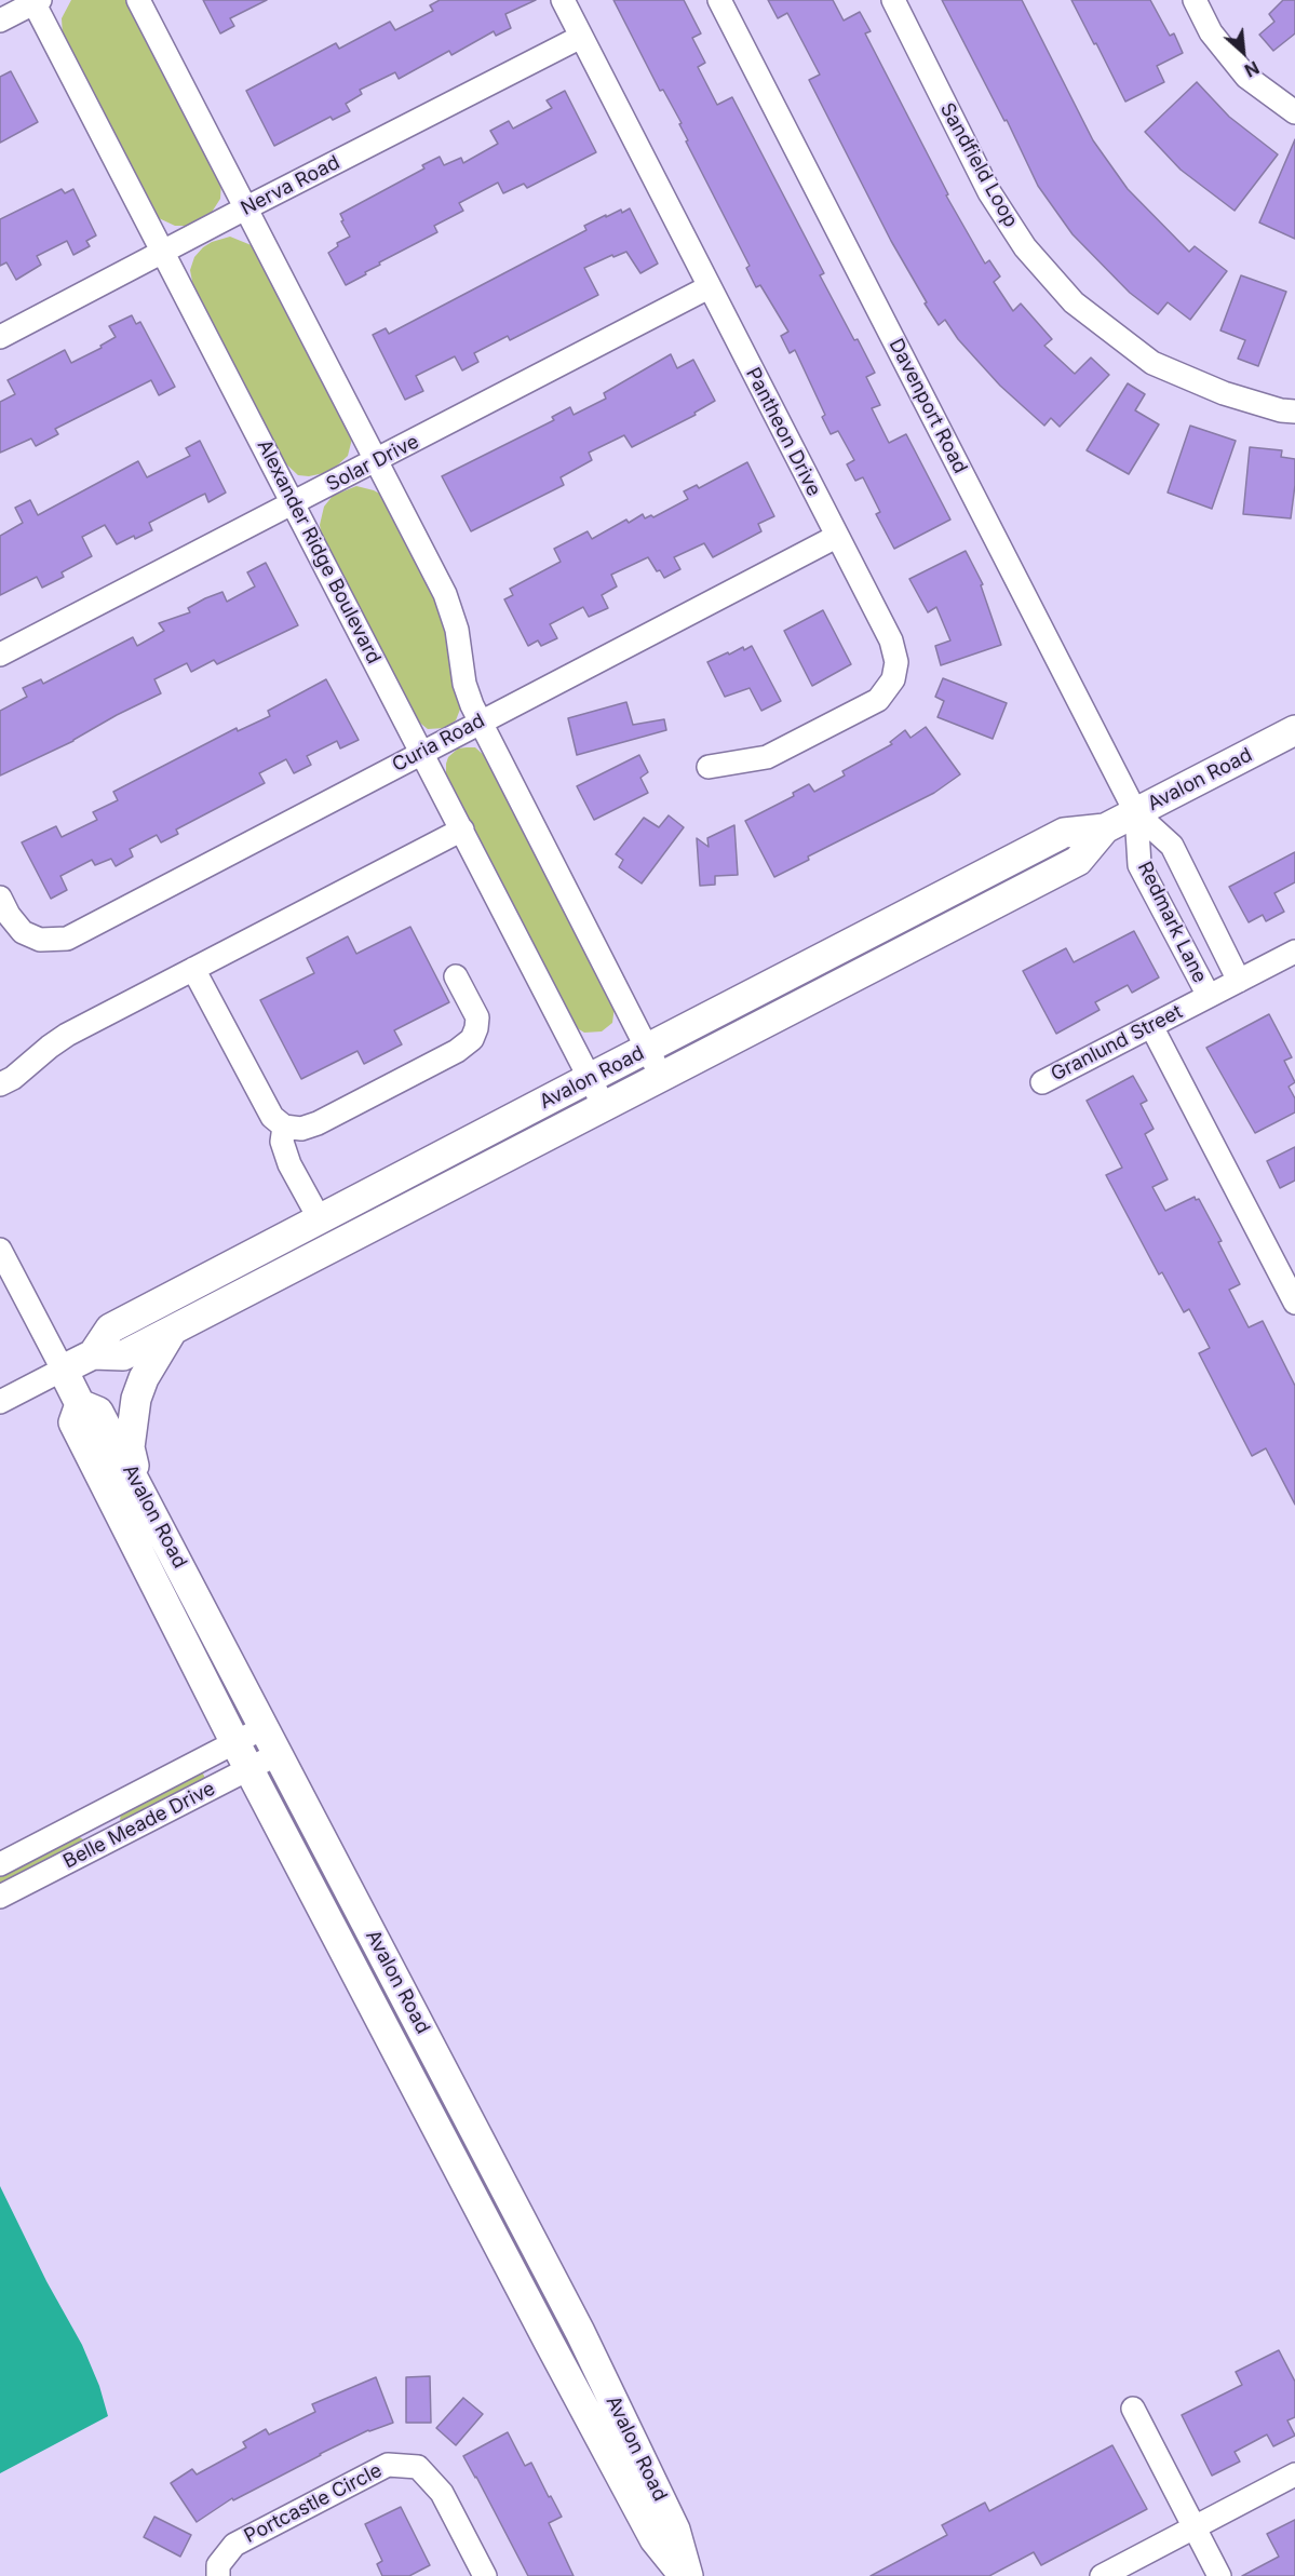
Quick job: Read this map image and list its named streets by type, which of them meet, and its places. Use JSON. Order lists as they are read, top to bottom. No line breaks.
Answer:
{"streets":{"main road":["Avalon Road"],"street":["Sandfield Loop","Nerva Road","Davenport Road","Pantheon Drive","Solar Drive","Alexander Ridge Boulevard","Curia Road","Redmark Lane","Granlund Street","Belle Meade Drive","Portcastle Circle"]},"crossings":[["Nerva Road","Pantheon Drive"],["Nerva Road","Alexander Ridge Boulevard"],["Davenport Road","Avalon Road"],["Davenport Road","Redmark Lane"],["Pantheon Drive","Solar Drive"],["Pantheon Drive","Curia Road"],["Solar Drive","Alexander Ridge Boulevard"],["Alexander Ridge Boulevard","Curia Road"],["Alexander Ridge Boulevard","Avalon Road"],["Avalon Road","Redmark Lane"],["Avalon Road","Belle Meade Drive"],["Redmark Lane","Granlund Street"]],"north":"bottom right"}
